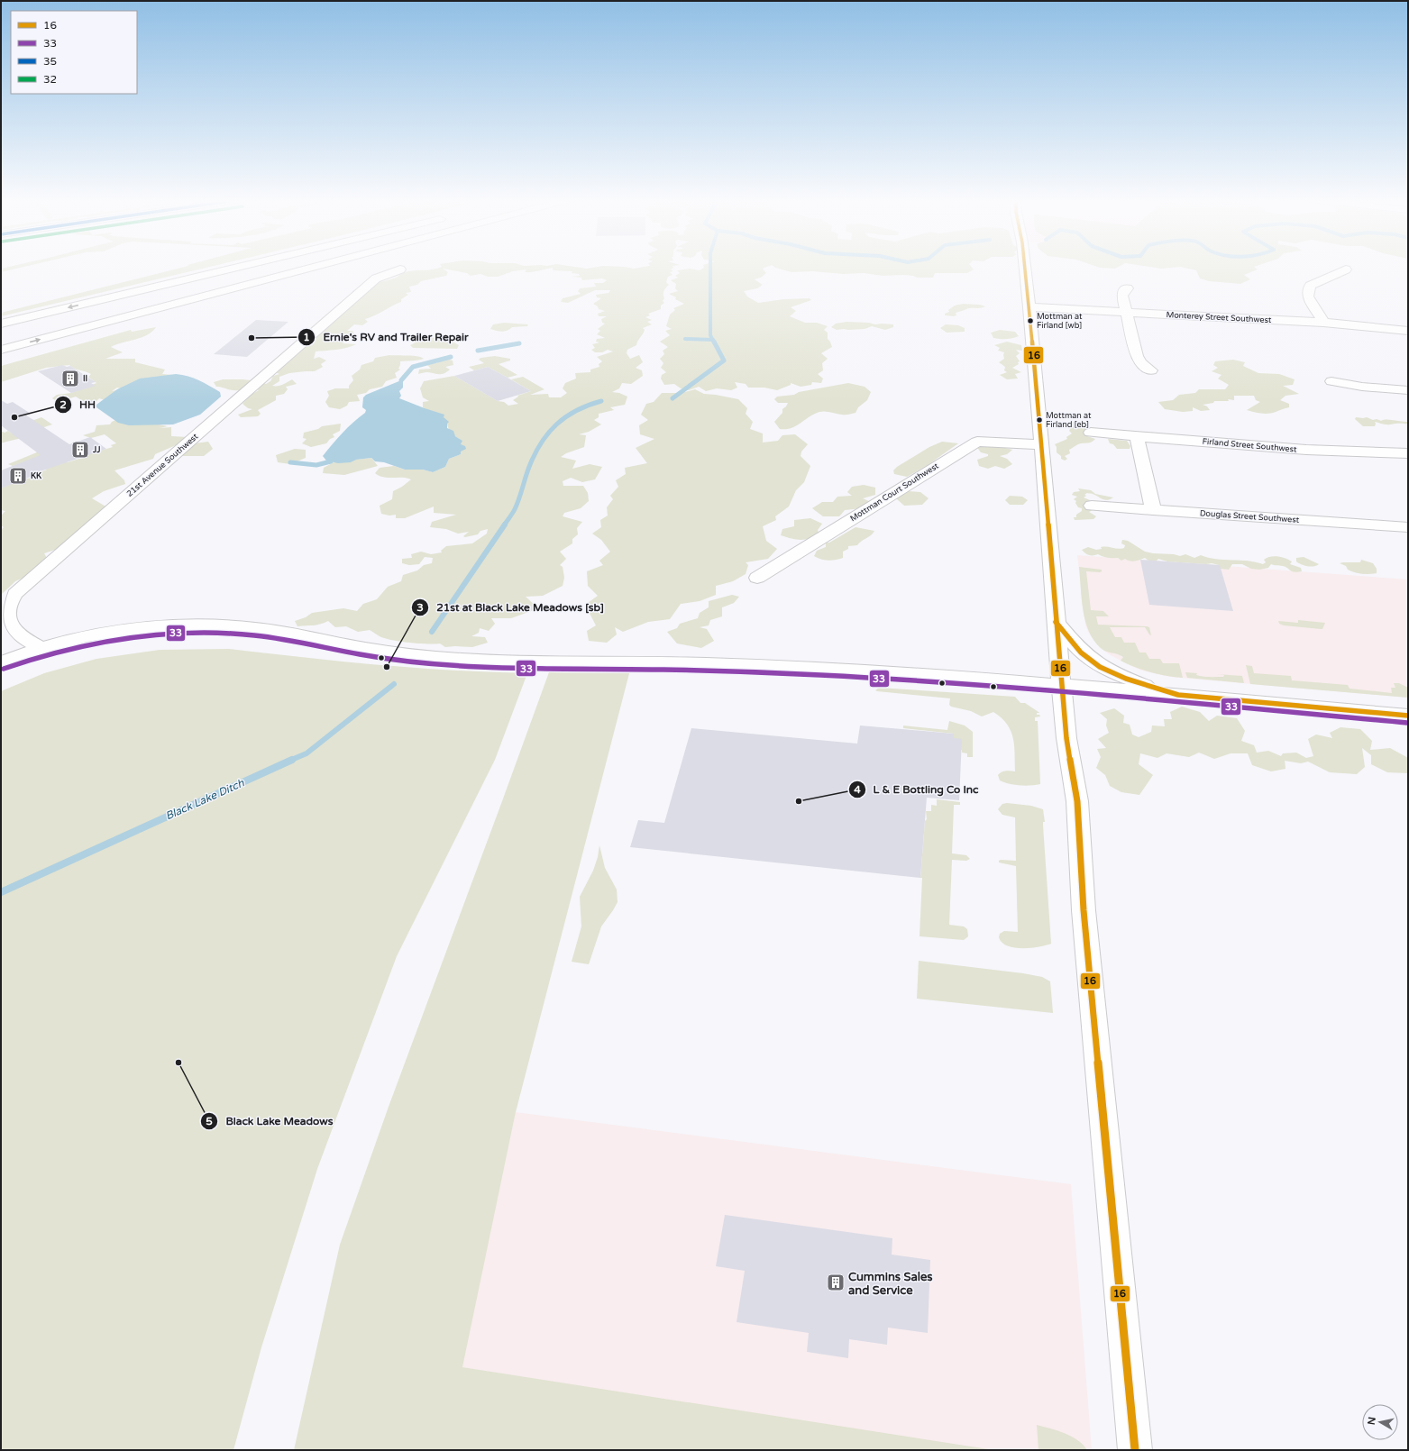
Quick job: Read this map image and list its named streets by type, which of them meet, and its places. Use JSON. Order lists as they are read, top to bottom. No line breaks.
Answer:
{"streets":{"main road":["Monterey Street Southwest","Firland Street Southwest","21st Avenue Southwest","Mottman Court Southwest","Douglas Street Southwest"]},"water":["Black Lake Ditch"],"places":{"other":["Mottman at Firland [wb]","Ernie's RV and Trailer Repair","HH","Mottman at Firland [eb]","21st at Black Lake Meadows [sb]","L & E Bottling Co Inc","Black Lake Meadows"],"building":["II","JJ","KK","Cummins Sales and Service"]},"lines":["transit line 16","transit line 33"],"legend":["16","33","35","32"],"north":"left"}
